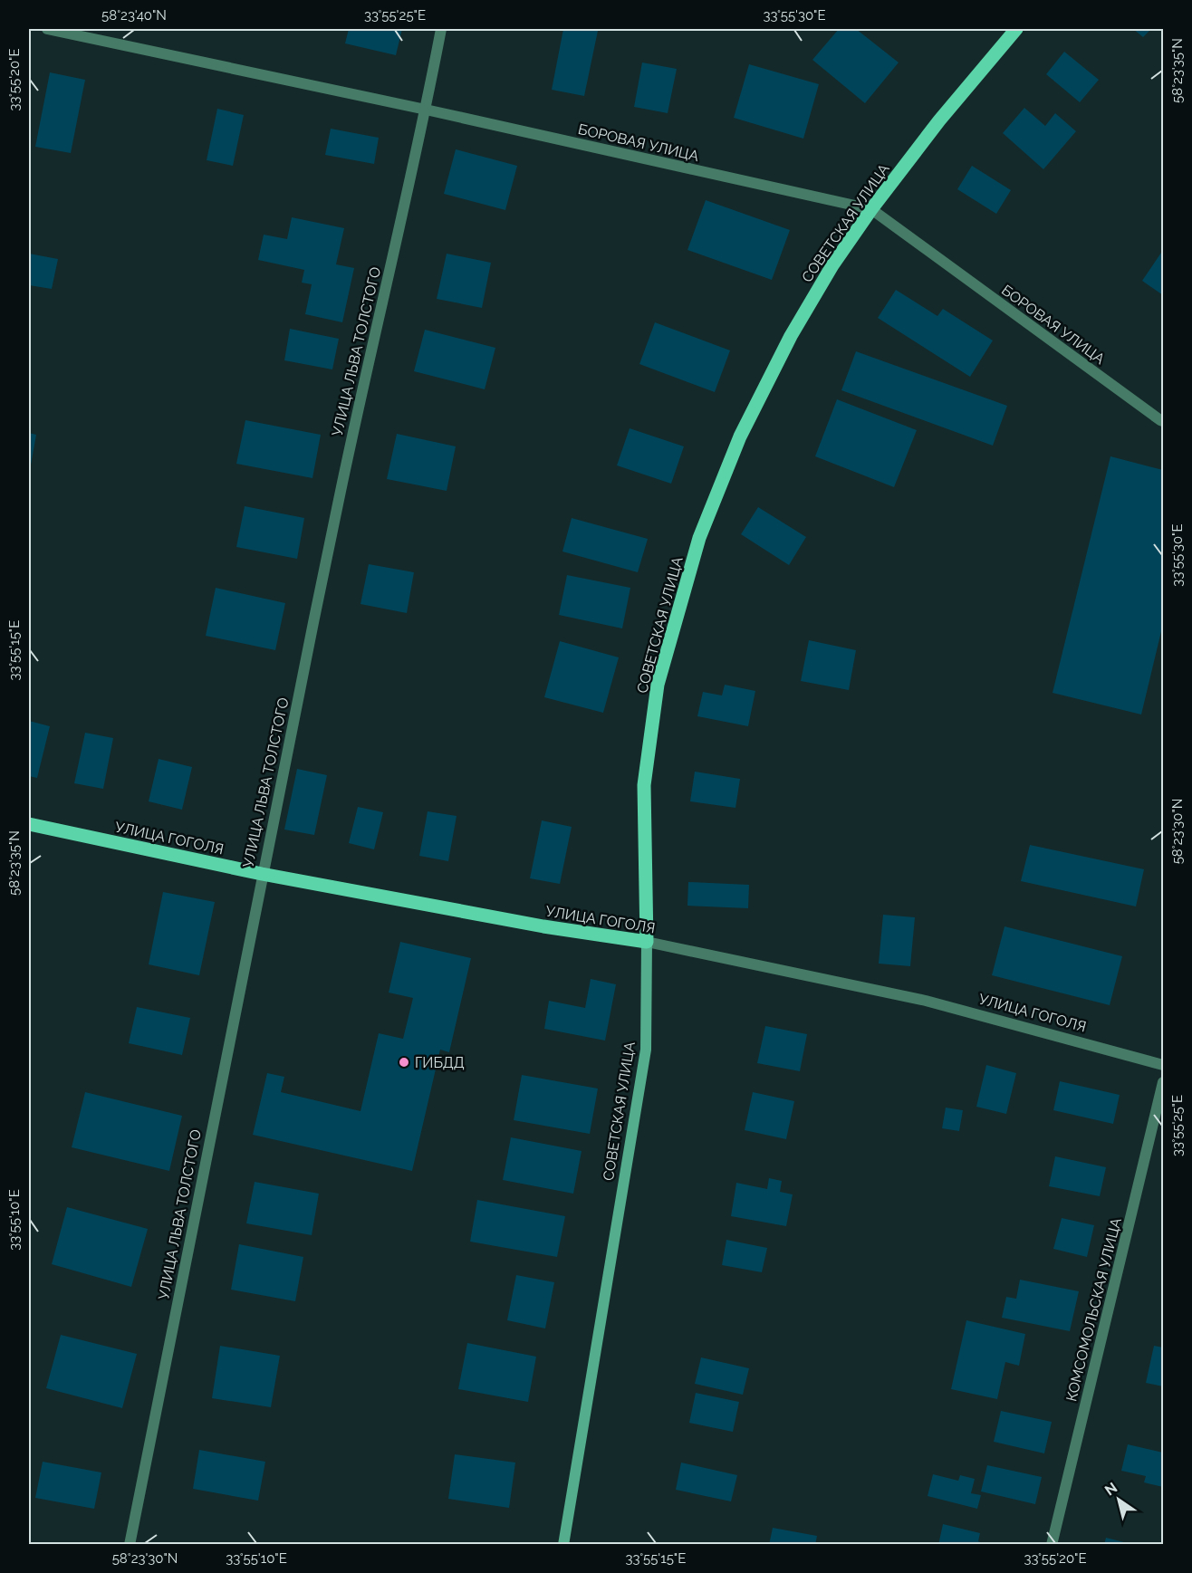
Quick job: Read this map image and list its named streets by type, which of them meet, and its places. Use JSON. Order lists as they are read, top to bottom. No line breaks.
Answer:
{"streets":{"main road":["СОВЕТСКАЯ УЛИЦА","УЛИЦА ГОГОЛЯ"],"street":["БОРОВАЯ УЛИЦА","УЛИЦА ЛЬВА ТОЛСТОГО","КОМСОМОЛЬСКАЯ УЛИЦА"]},"crossings":[["БОРОВАЯ УЛИЦА","СОВЕТСКАЯ УЛИЦА"],["БОРОВАЯ УЛИЦА","УЛИЦА ЛЬВА ТОЛСТОГО"],["СОВЕТСКАЯ УЛИЦА","УЛИЦА ГОГОЛЯ"],["УЛИЦА ЛЬВА ТОЛСТОГО","УЛИЦА ГОГОЛЯ"]],"places":["ГИБДД"],"north":"top left","coordinates":["58°23'40\"N","33°55'25\"E","33°55'30\"E","58°23'35\"N","33°55'20\"E","33°55'15\"E","58°23'30\"N","33°55'10\"E"]}
